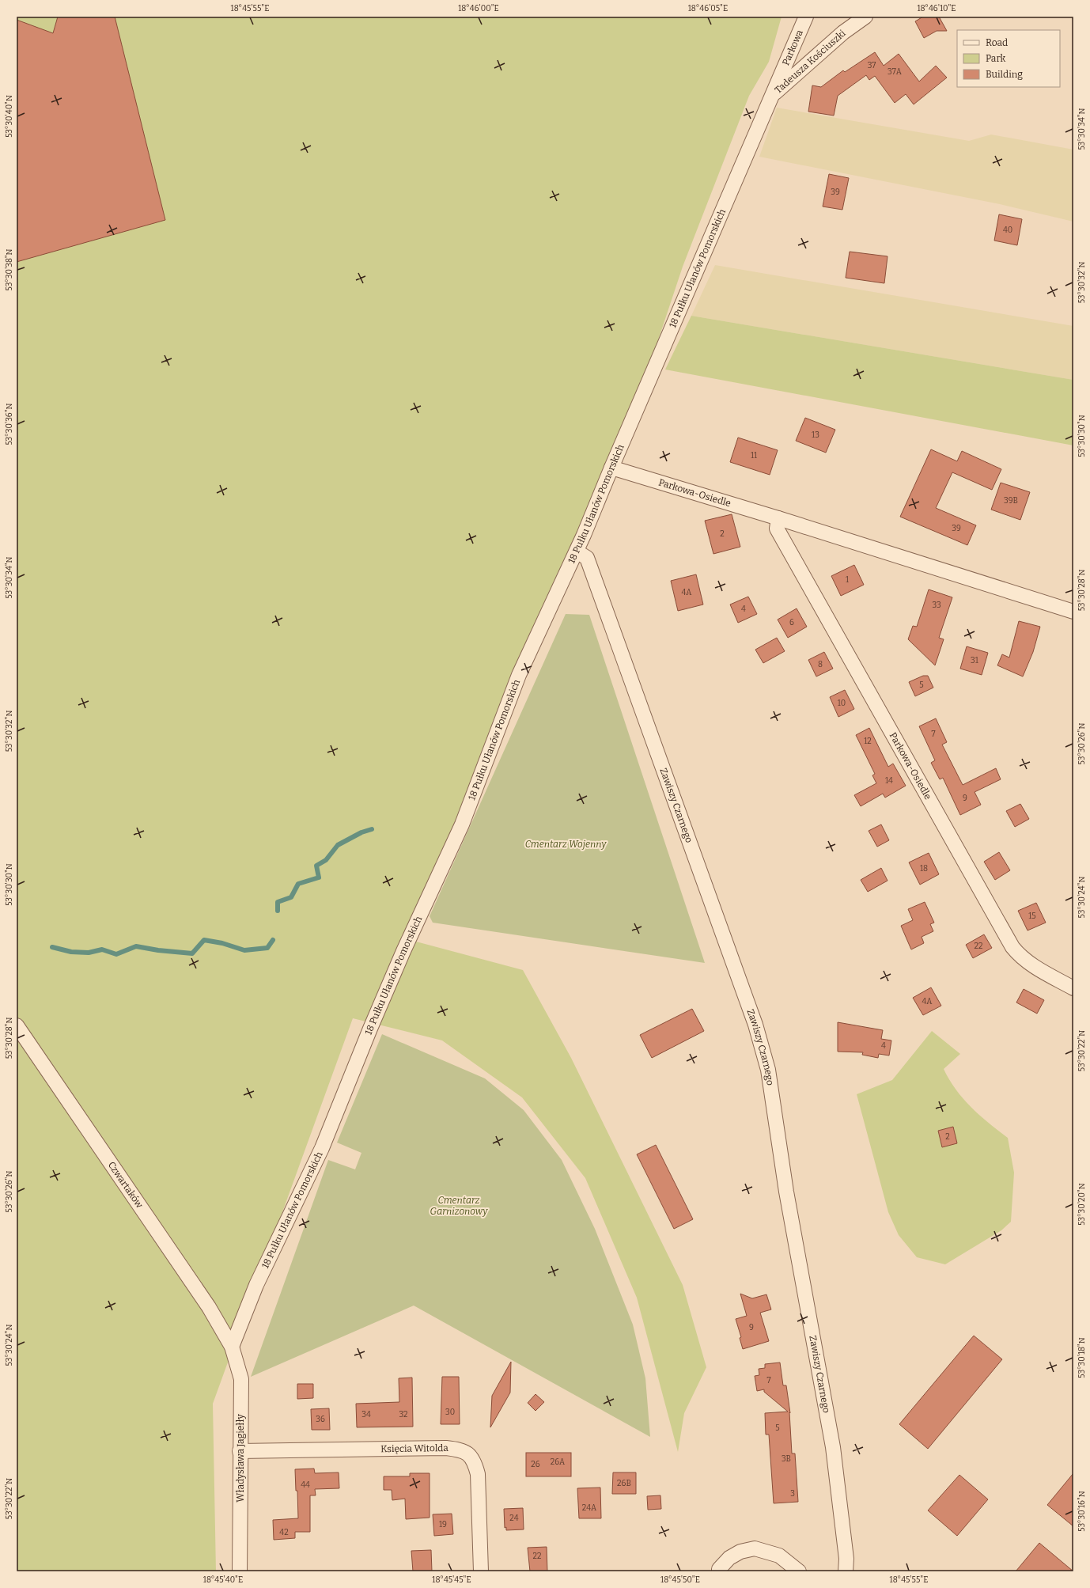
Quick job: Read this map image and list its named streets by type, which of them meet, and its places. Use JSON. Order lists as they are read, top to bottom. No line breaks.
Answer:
{"streets":{"street":["Parkowa","Tadeusza Kościuszki","18 Pułku Ułanów Pomorskich","Parkowa-Osiedle","Zawiszy Czarnego","Czwartaków","Księcia Witolda","Władysława Jagiełły"]},"crossings":[["Parkowa","Tadeusza Kościuszki"],["Parkowa","18 Pułku Ułanów Pomorskich"],["Tadeusza Kościuszki","18 Pułku Ułanów Pomorskich"],["18 Pułku Ułanów Pomorskich","Parkowa-Osiedle"],["18 Pułku Ułanów Pomorskich","Zawiszy Czarnego"],["18 Pułku Ułanów Pomorskich","Czwartaków"],["18 Pułku Ułanów Pomorskich","Władysława Jagiełły"],["Czwartaków","Władysława Jagiełły"],["Księcia Witolda","Władysława Jagiełły"]],"parks":["Cmentarz Wojenny","Cmentarz Garnizonowy"],"house_numbers":["37","37A","39","40","13","11","39B","39","2","1","4A","33","4","6","31","8","5","10","7","12","14","9","18","15","22","4A","4","2","9","7","30","34","32","36","5","3B","26A","26","26B","44","3","24A","24","19","42","22"],"legend":["Road","Park","Building"],"coordinates":["18°45'55\"E","18°46'00\"E","18°46'05\"E","18°46'10\"E","53°30'40\"N","53°30'34\"N","53°30'38\"N","53°30'32\"N","53°30'36\"N","53°30'30\"N","53°30'28\"N","53°30'26\"N","53°30'24\"N","53°30'22\"N","53°30'20\"N","53°30'18\"N","53°30'16\"N","18°45'40\"E","18°45'45\"E","18°45'50\"E"]}
